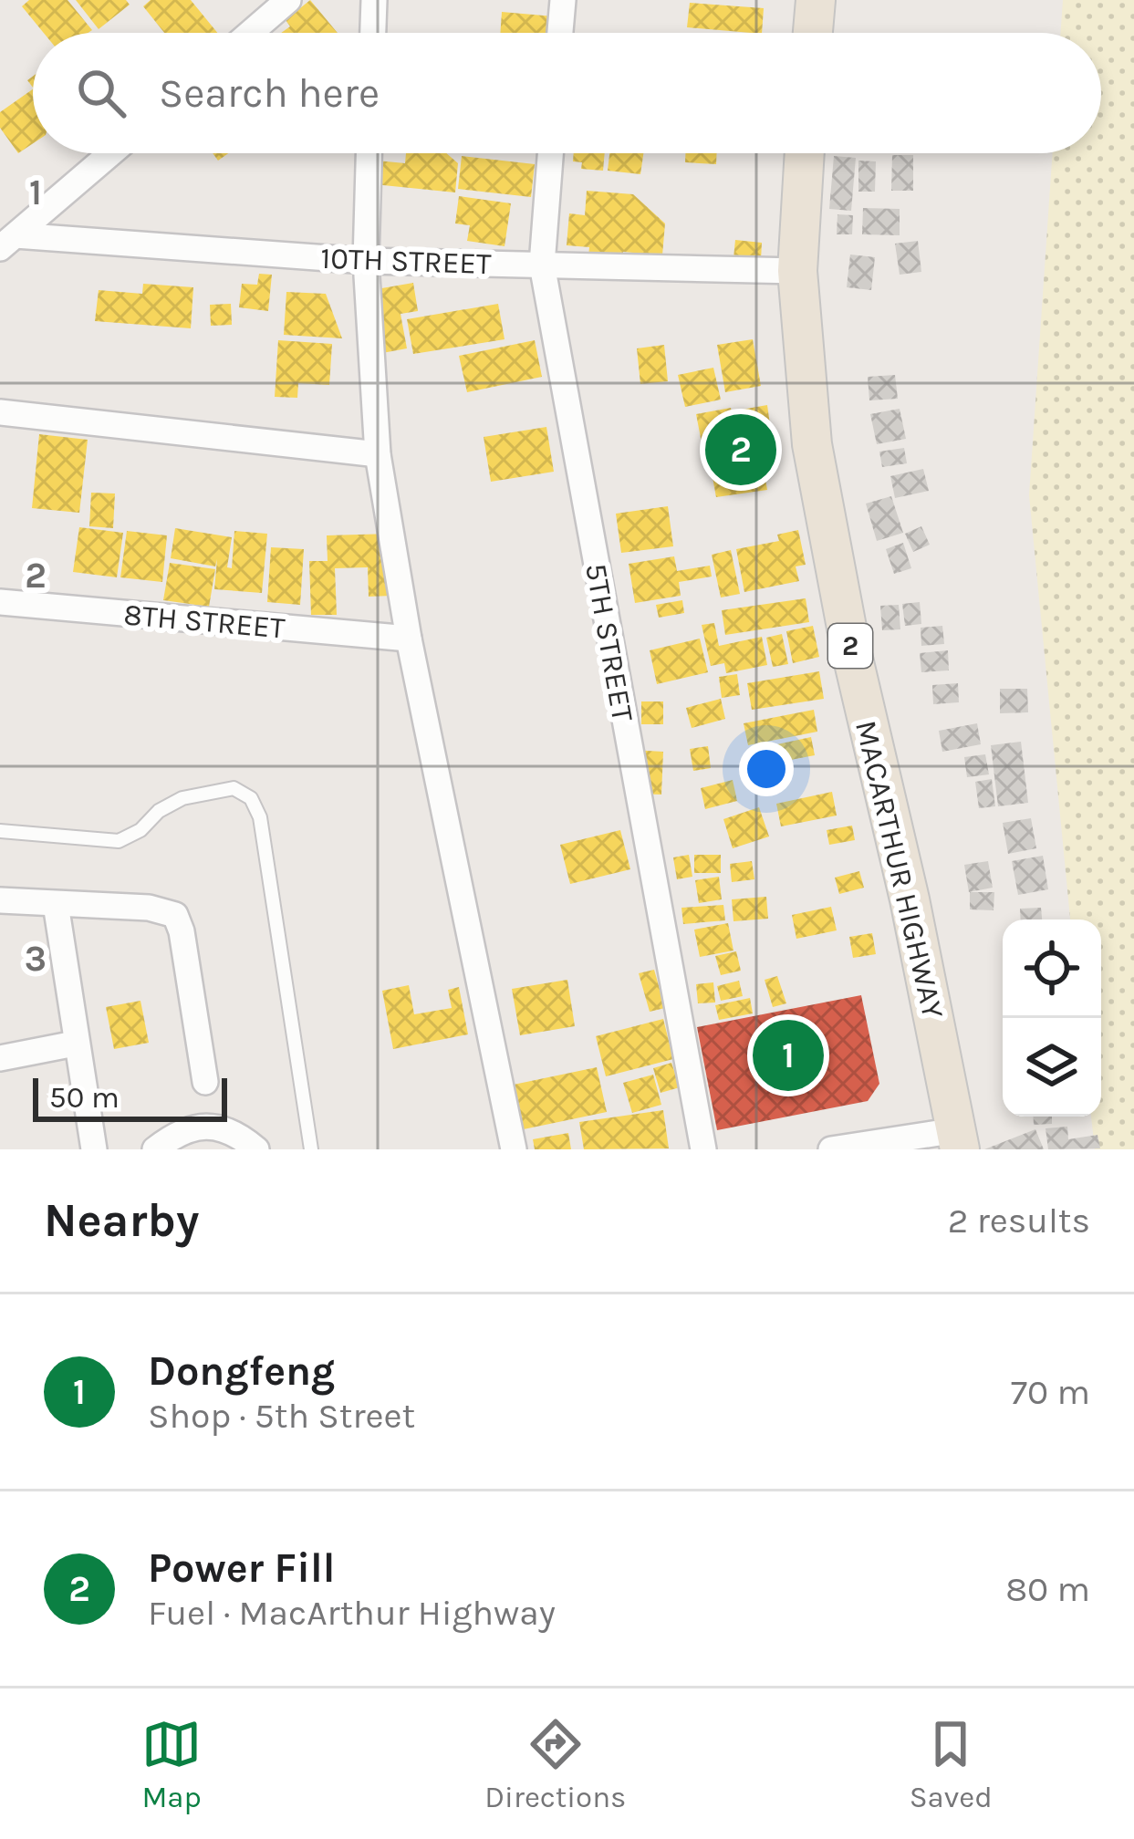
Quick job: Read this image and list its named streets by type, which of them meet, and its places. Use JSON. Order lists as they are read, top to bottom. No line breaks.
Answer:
{"streets":{"highway":["2","MACARTHUR HIGHWAY"],"street":["10TH STREET","8TH STREET","5TH STREET"]},"crossings":[["10TH STREET","5TH STREET"],["10TH STREET","MACARTHUR HIGHWAY"]],"scale_bar":"50 m","page":{"search":"Search here","pins":["2","1"],"scale":"50 m","heading":["Nearby","2 results"],"list":[{"mark":"1","name":"Dongfeng","note":"Shop · 5th Street","value":"70 m"},{"mark":"2","name":"Power Fill","note":"Fuel · MacArthur Highway","value":"80 m"}],"nav":["Map","Directions","Saved"]},"grid":{"rows":["1","2","3"]}}
